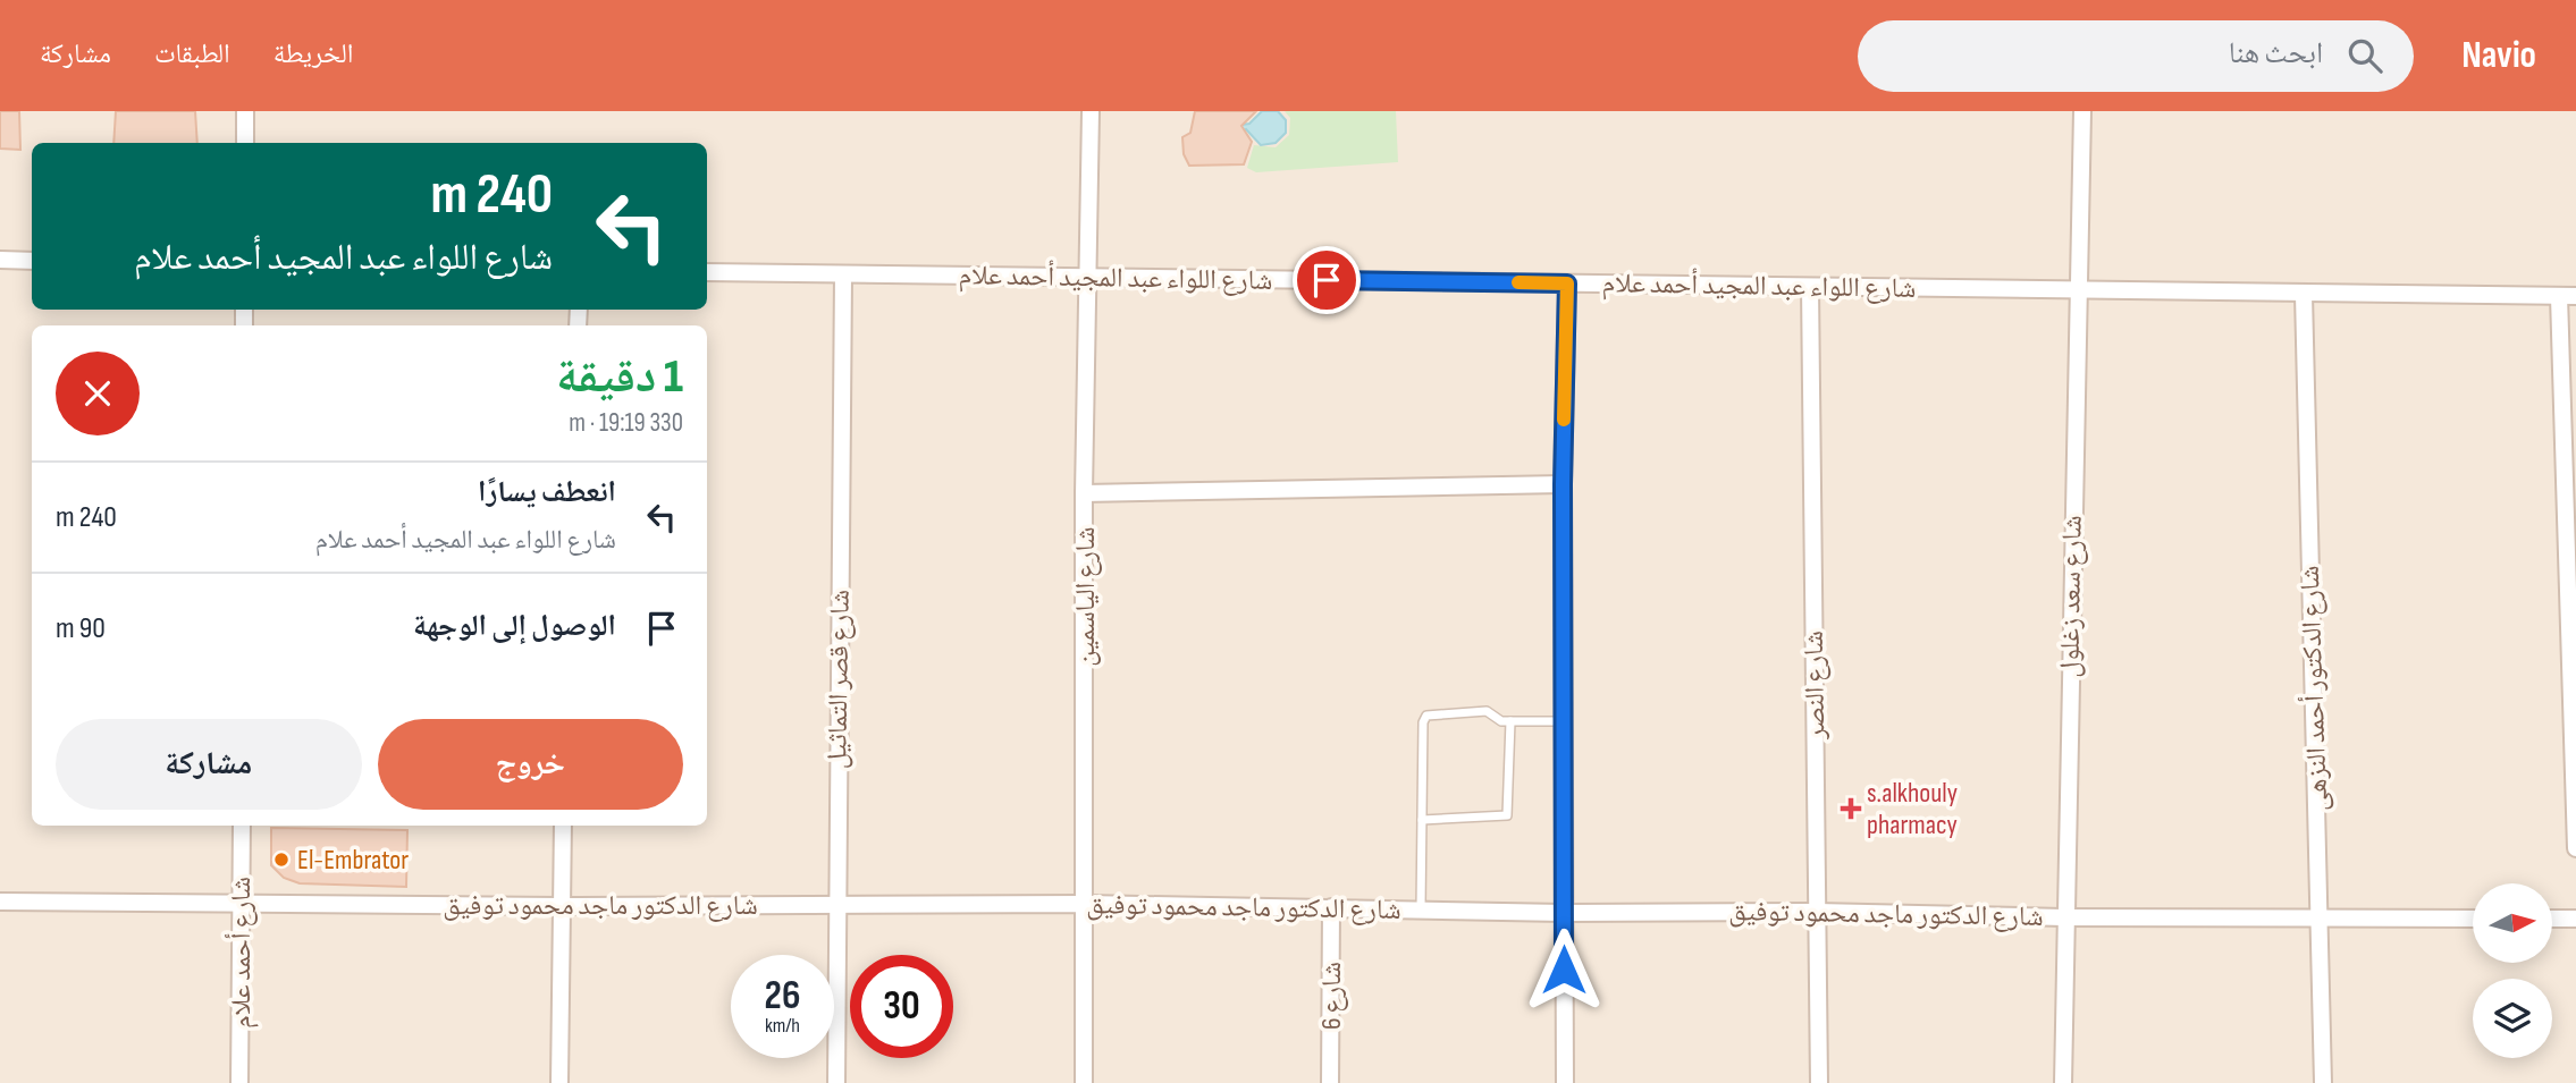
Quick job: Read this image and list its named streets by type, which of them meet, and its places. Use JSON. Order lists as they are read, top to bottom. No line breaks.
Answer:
{"streets":{"street":["شارع اللواء عبد المجيد أحمد علام","شارع الياسمين","شارع سعد زغلول","شارع قصر التماثيل","شارع النصر","شارع الدكتور أحمد النزهى","شارع الدكتور ماجد محمود توفيق","شارع أحمد علام","شارع 6"]},"crossings":[["شارع اللواء عبد المجيد أحمد علام","شارع الياسمين"],["شارع اللواء عبد المجيد أحمد علام","شارع سعد زغلول"],["شارع اللواء عبد المجيد أحمد علام","شارع قصر التماثيل"],["شارع اللواء عبد المجيد أحمد علام","شارع النصر"],["شارع اللواء عبد المجيد أحمد علام","شارع الدكتور أحمد النزهى"],["شارع الياسمين","شارع الدكتور ماجد محمود توفيق"],["شارع سعد زغلول","شارع الدكتور ماجد محمود توفيق"],["شارع قصر التماثيل","شارع الدكتور ماجد محمود توفيق"],["شارع النصر","شارع الدكتور ماجد محمود توفيق"],["شارع الدكتور أحمد النزهى","شارع الدكتور ماجد محمود توفيق"],["شارع الدكتور ماجد محمود توفيق","شارع أحمد علام"],["شارع الدكتور ماجد محمود توفيق","شارع 6"]],"places":{"health":["s.alkhouly pharmacy"],"other":["El-Embrator"]},"north":"right","page":{"header":"Navio","search":"ابحث هنا","nav":["الخريطة","الطبقات","مشاركة"],"turn":["240 m","شارع اللواء عبد المجيد أحمد علام"],"heading":["1 دقيقة","330 m · 19:19"],"list":[{"name":"انعطف يسارًا","note":"شارع اللواء عبد المجيد أحمد علام","value":"240 m"},{"name":"الوصول إلى الوجهة","value":"90 m"}],"buttons":["خروج","مشاركة"],"speed":"26 km/h","limit":"30"}}
